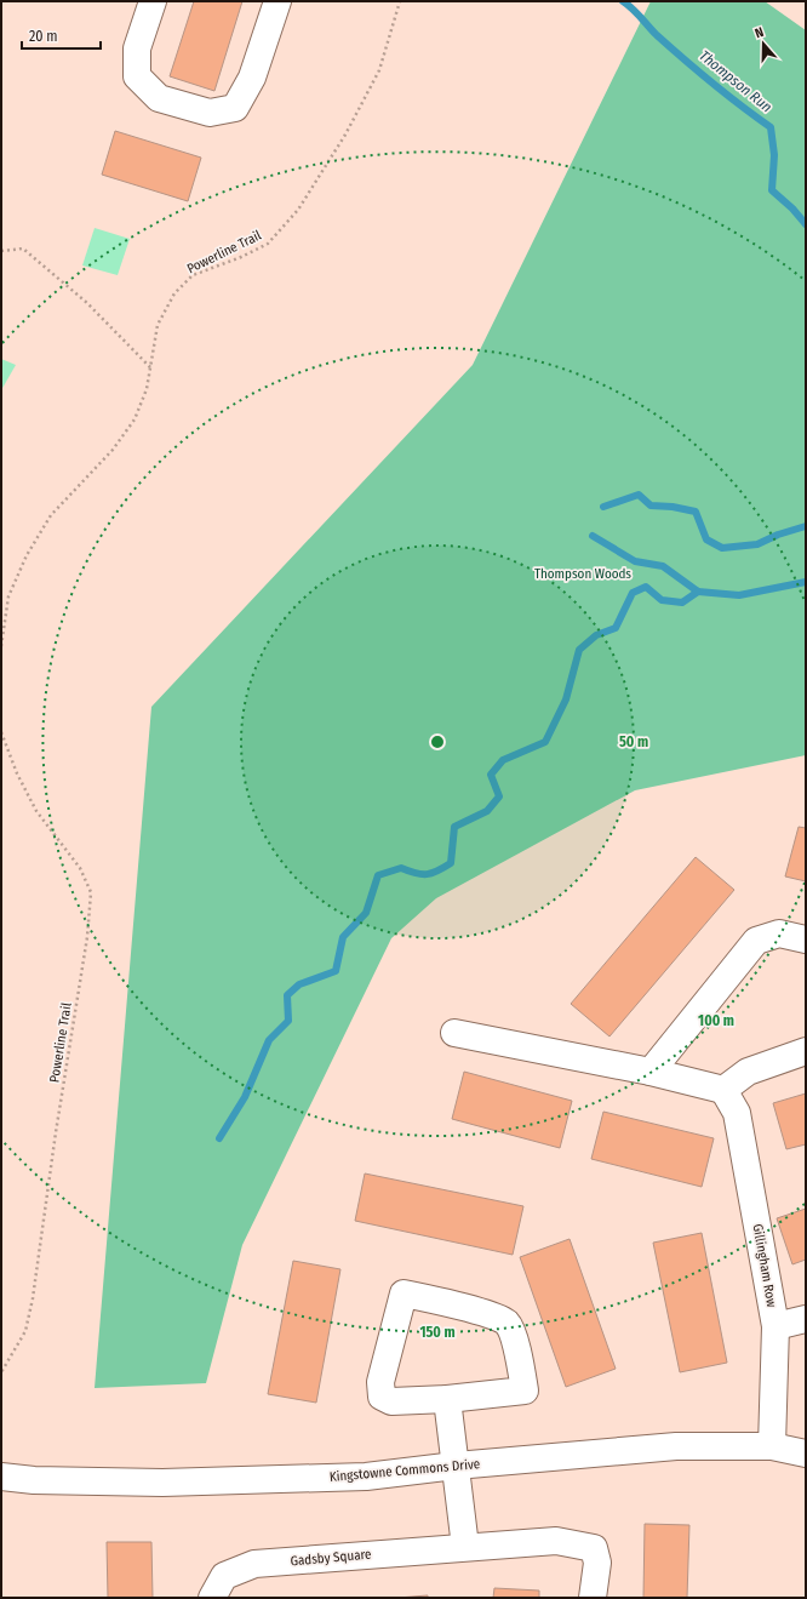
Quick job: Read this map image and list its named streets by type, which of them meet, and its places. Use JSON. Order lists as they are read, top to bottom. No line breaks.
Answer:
{"streets":{"street":["Gillingham Row","Kingstowne Commons Drive","Gadsby Square"],"path":["Powerline Trail"]},"crossings":[["Gillingham Row","Kingstowne Commons Drive"]],"water":["Thompson Run"],"parks":["Thompson Woods"],"scale_bar":"20 m","north":"top","rings":["50 m","100 m","150 m"]}
